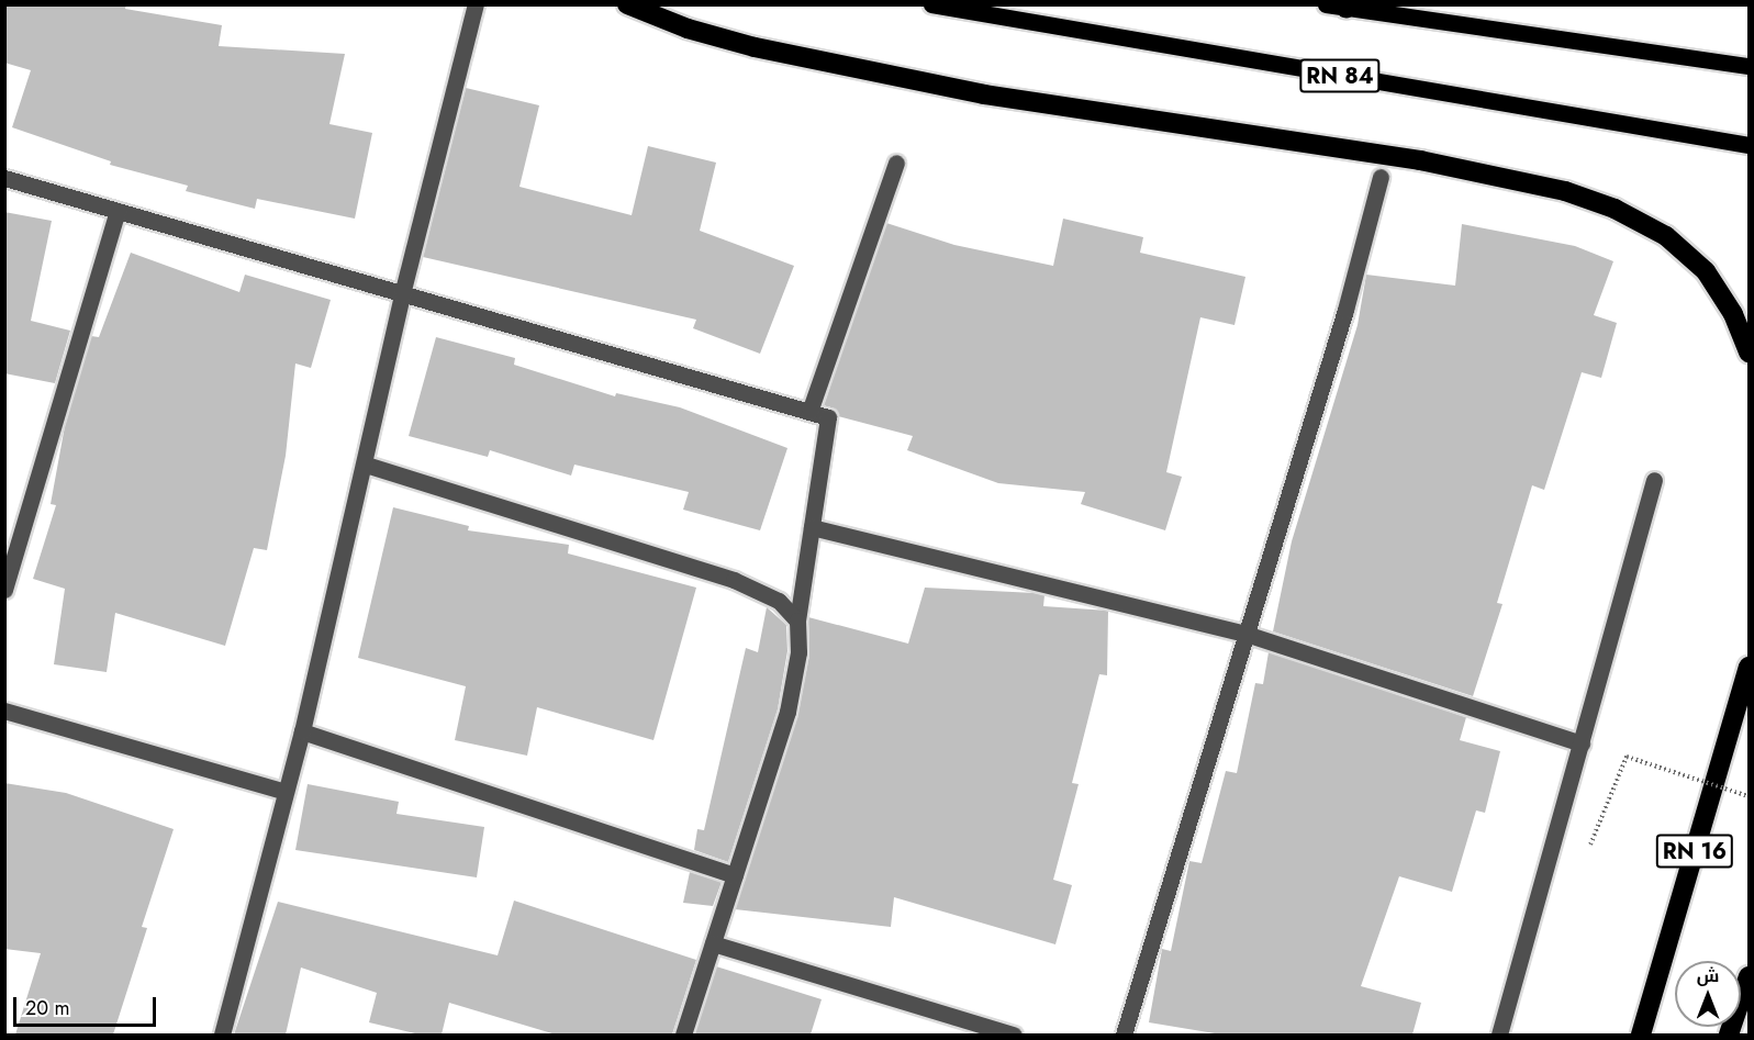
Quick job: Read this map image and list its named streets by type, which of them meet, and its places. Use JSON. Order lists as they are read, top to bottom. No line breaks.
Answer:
{"streets":{"highway":["RN 16"],"main road":["RN 84"]},"scale_bar":"20 m","north":"top"}
